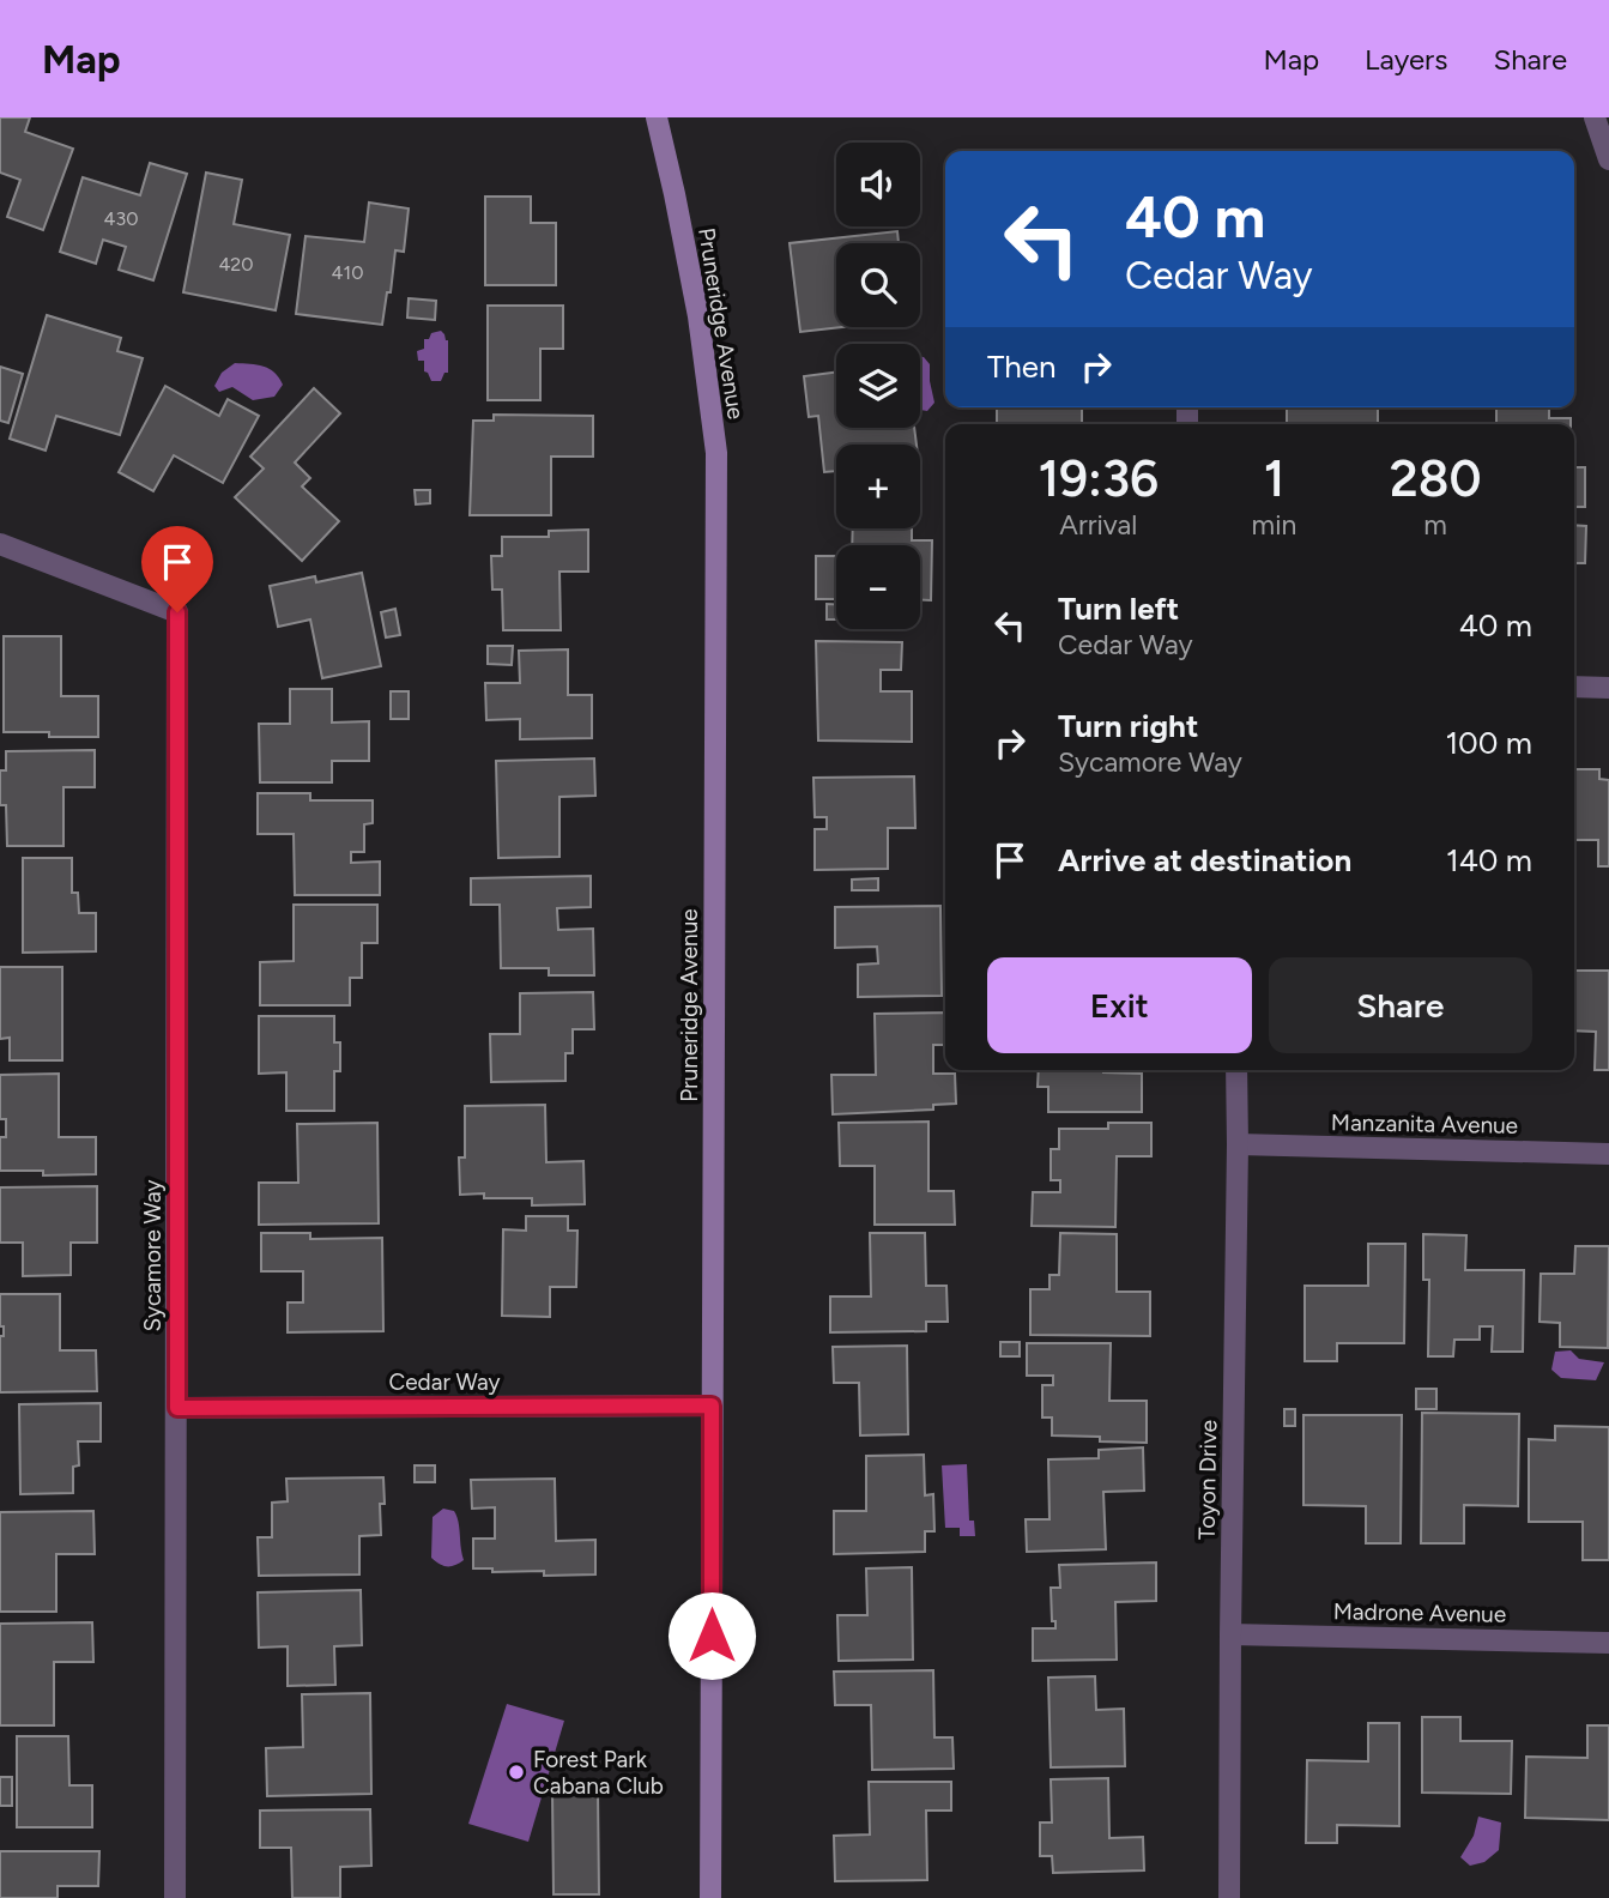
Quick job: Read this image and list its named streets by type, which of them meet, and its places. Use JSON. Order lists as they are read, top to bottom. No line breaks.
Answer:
{"streets":{"main road":["Pruneridge Avenue"],"street":["Manzanita Avenue","Sycamore Way","Cedar Way","Toyon Drive","Madrone Avenue"]},"crossings":[["Pruneridge Avenue","Cedar Way"],["Manzanita Avenue","Toyon Drive"],["Sycamore Way","Cedar Way"],["Toyon Drive","Madrone Avenue"]],"places":["Forest Park Cabana Club"],"house_numbers":["430","420","410"],"page":{"header":"Map","nav":["Map","Layers","Share"],"map_buttons":["+","−"],"turn":["40 m","Cedar Way"],"then":"Then","eta":["19:36","Arrival","1","min","280","m"],"list":[{"name":"Turn left","note":"Cedar Way","value":"40 m"},{"name":"Turn right","note":"Sycamore Way","value":"100 m"},{"name":"Arrive at destination","value":"140 m"}],"buttons":["Exit","Share"]}}
